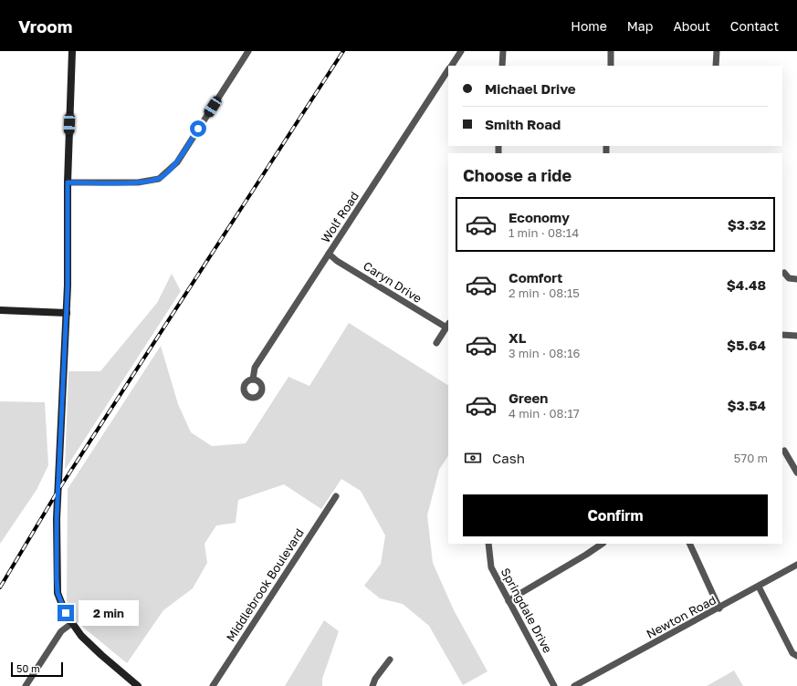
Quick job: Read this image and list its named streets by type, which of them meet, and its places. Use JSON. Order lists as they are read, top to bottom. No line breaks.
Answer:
{"streets":{"street":["Wolf Road","Caryn Drive","Middlebrook Boulevard","Springdale Drive","Newton Road"]},"crossings":[["Wolf Road","Caryn Drive"]],"scale_bar":"50 m","page":{"header":"Vroom","nav":["Home","Map","About","Contact"],"banner":["Michael Drive","Smith Road"],"heading":"Choose a ride","list":[{"name":"Economy","note":"1 min · 08:14","value":"$3.32"},{"name":"Comfort","note":"2 min · 08:15","value":"$4.48"},{"name":"XL","note":"3 min · 08:16","value":"$5.64"},{"name":"Green","note":"4 min · 08:17","value":"$3.54"}],"pay":["Cash","570 m"],"buttons":"Confirm","bubble":"2 min","scale":"50 m"}}
